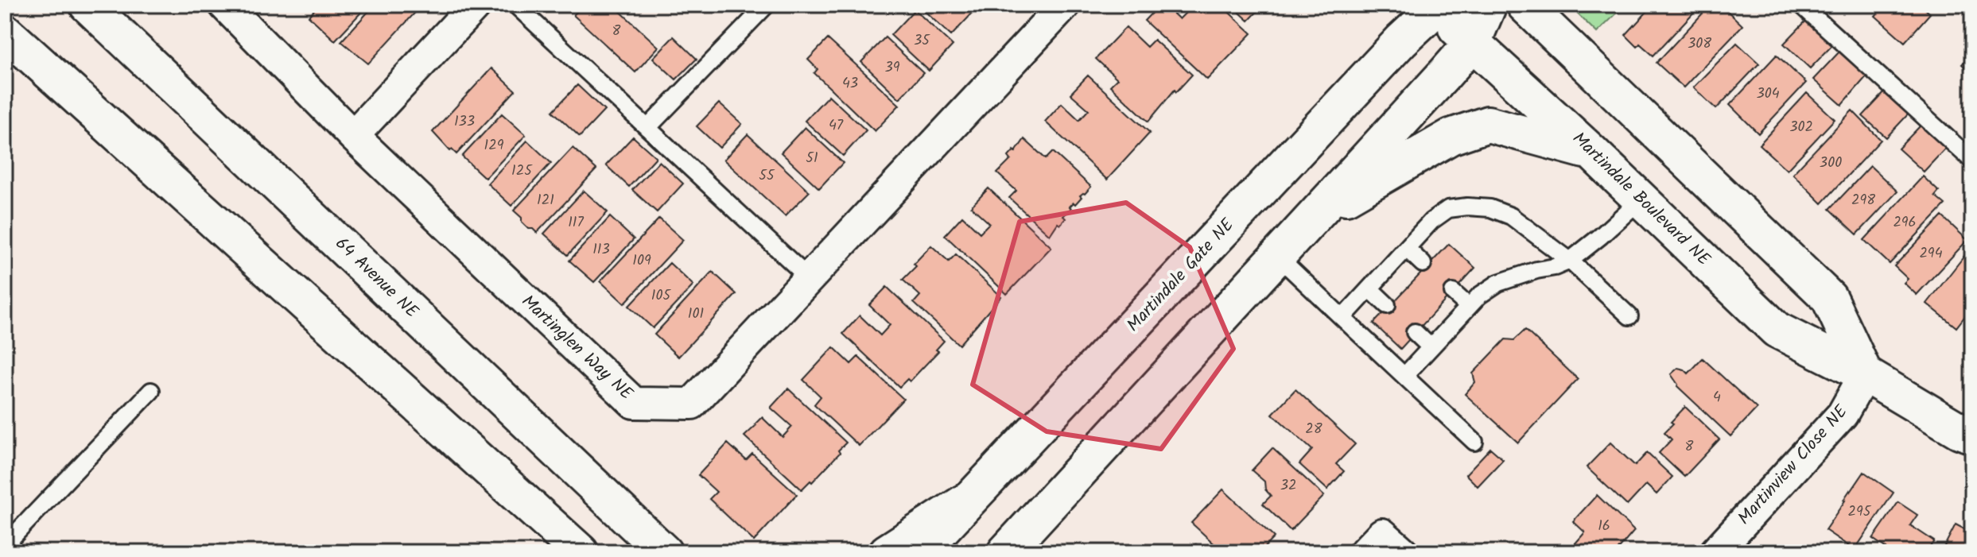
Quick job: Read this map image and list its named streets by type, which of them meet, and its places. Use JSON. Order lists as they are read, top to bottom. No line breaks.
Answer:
{"streets":{"street":["Martindale Boulevard NE","Martindale Gate NE","64 Avenue NE","Martinglen Way NE","Martinview Close NE"]},"crossings":[["Martindale Boulevard NE","Martindale Gate NE"],["Martindale Boulevard NE","Martinview Close NE"]],"house_numbers":["8","35","308","39","43","304","133","47","302","129","51","300","125","55","121","298","117","296","113","294","109","105","101","4","28","8","32","295","16"]}
